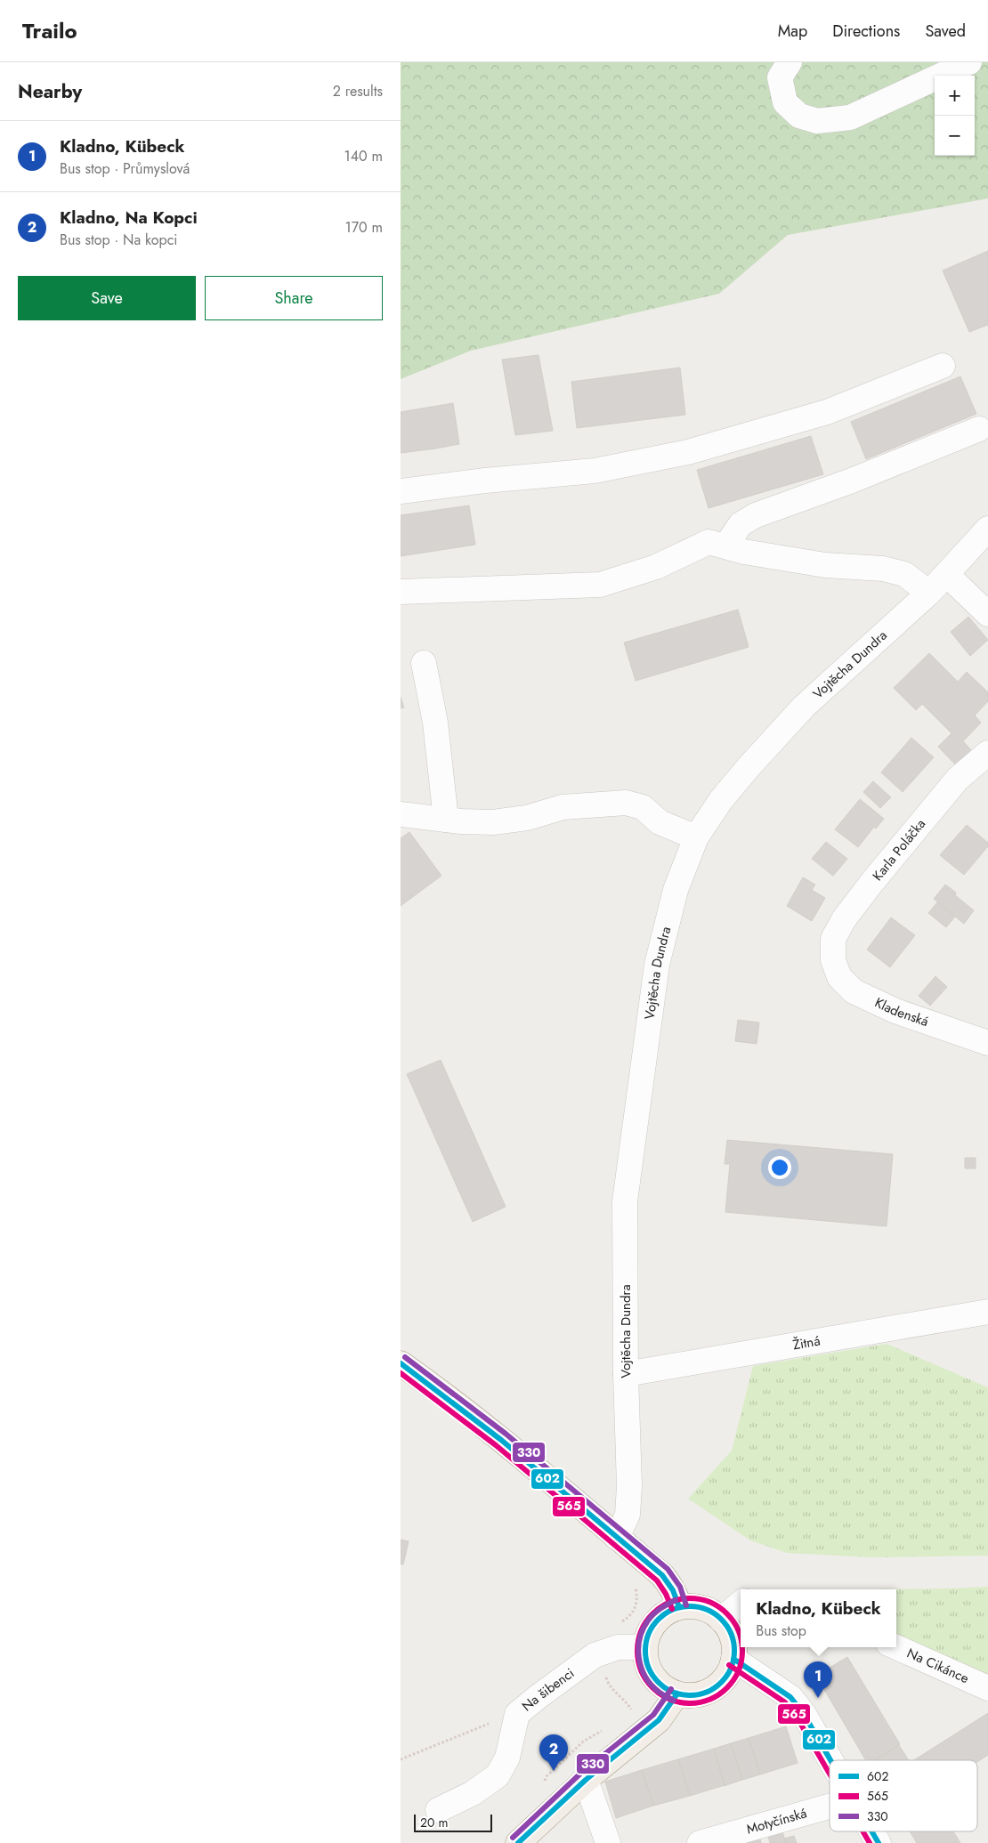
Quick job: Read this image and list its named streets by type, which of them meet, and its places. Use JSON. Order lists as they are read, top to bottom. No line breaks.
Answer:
{"streets":{"street":["Vojtěcha Dundra","Karla Poláčka","Kladenská","Žitná","Na Cikánce","Na šibenci","Motyčínská"]},"crossings":[["Vojtěcha Dundra","Žitná"],["Karla Poláčka","Kladenská"]],"lines":["transit line 330","transit line 602","transit line 565"],"legend":["602","565","330"],"scale_bar":"20 m","page":{"header":"Trailo","nav":["Map","Directions","Saved"],"heading":["Nearby","2 results"],"map_buttons":["+","−"],"list":[{"mark":"1","name":"Kladno, Kübeck","note":"Bus stop · Průmyslová","value":"140 m"},{"mark":"2","name":"Kladno, Na Kopci","note":"Bus stop · Na kopci","value":"170 m"}],"buttons":["Save","Share"],"popup":["Kladno, Kübeck","Bus stop"],"pins":["1","2"],"scale":"20 m"}}
